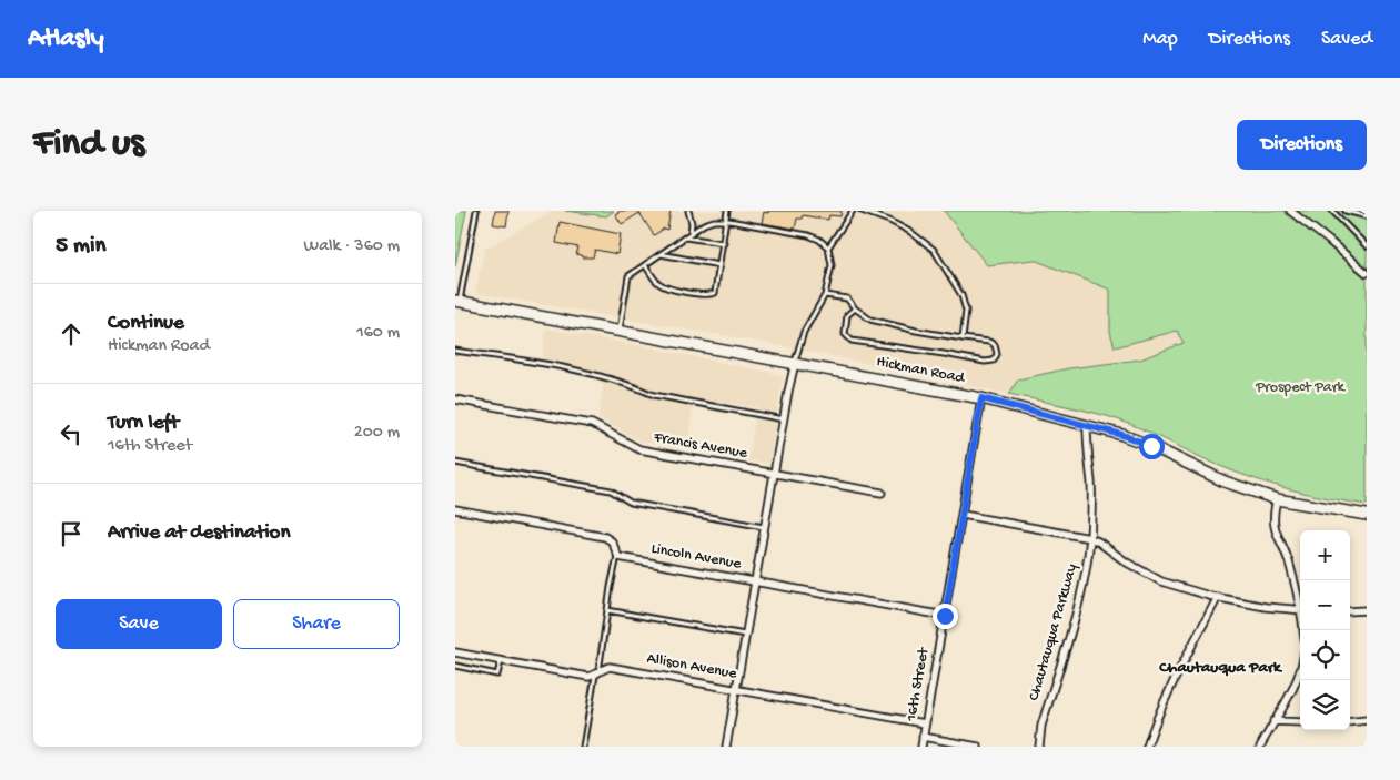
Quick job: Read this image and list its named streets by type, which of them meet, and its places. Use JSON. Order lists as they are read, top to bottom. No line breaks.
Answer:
{"streets":{"main road":["Hickman Road"],"street":["Francis Avenue","Lincoln Avenue","Chautauqua Parkway","Allison Avenue","16th Street"]},"crossings":[["Hickman Road","Chautauqua Parkway"],["Hickman Road","16th Street"],["Lincoln Avenue","16th Street"],["Allison Avenue","16th Street"]],"districts":["Chautauqua Park"],"parks":["Prospect Park"],"page":{"header":"Atlasly","nav":["Map","Directions","Saved"],"buttons":["Directions",["Save","Share"]],"title":"Find us","heading":["5 min","Walk · 360 m"],"list":[["Continue","Hickman Road","160 m"],["Turn left","16th Street","200 m"],"Arrive at destination"],"map_buttons":["+","−"]}}
